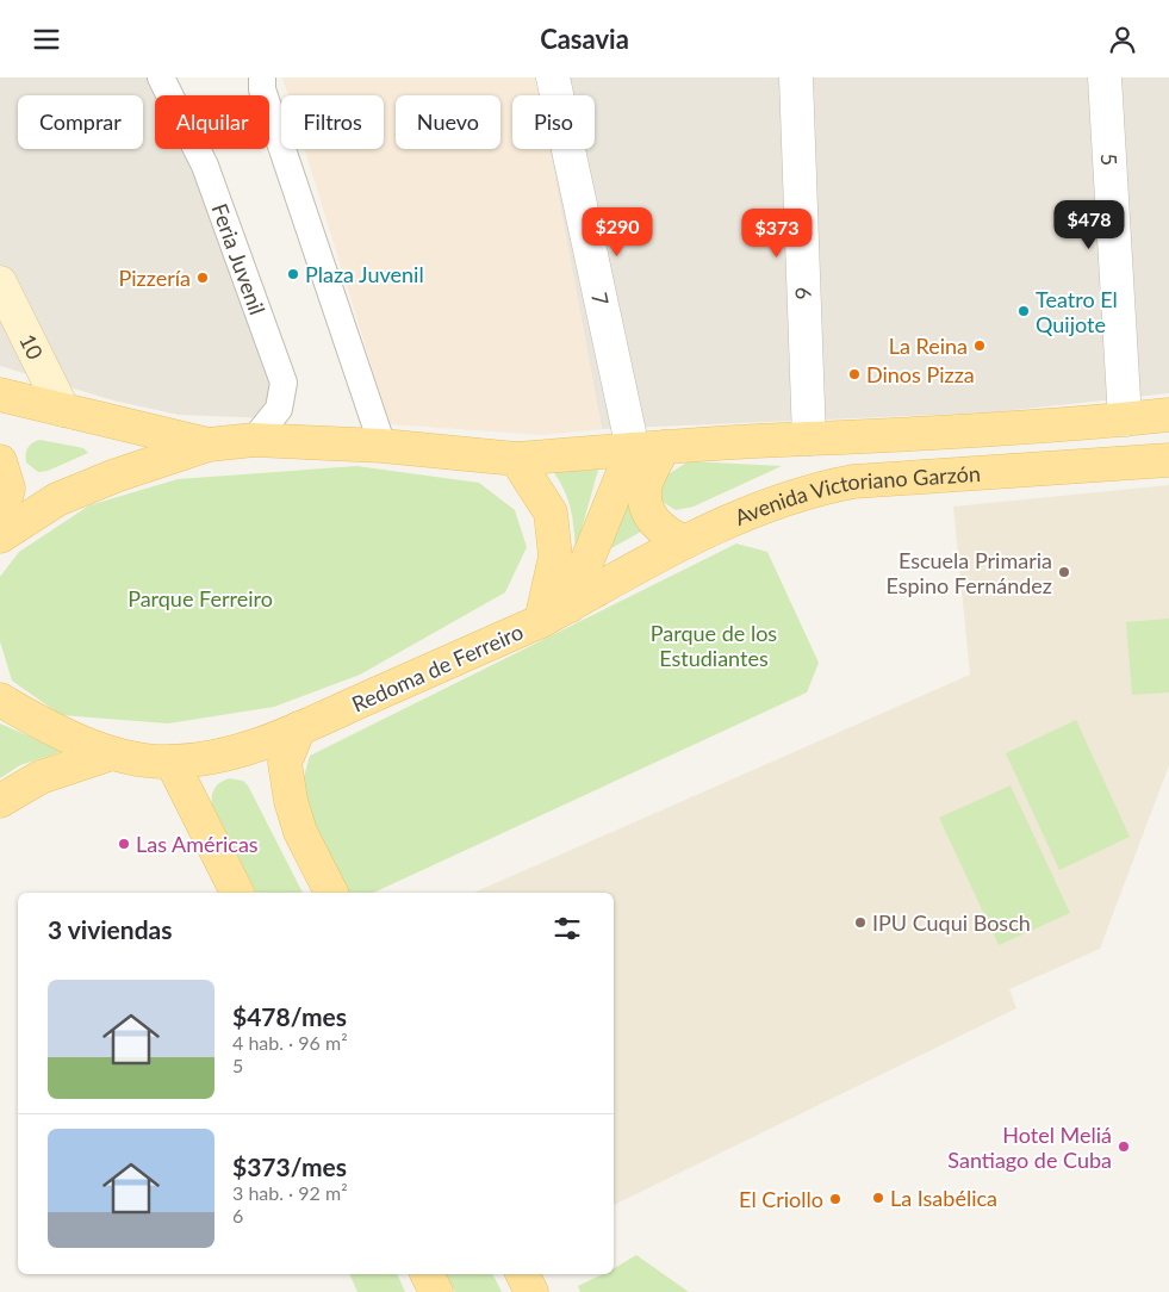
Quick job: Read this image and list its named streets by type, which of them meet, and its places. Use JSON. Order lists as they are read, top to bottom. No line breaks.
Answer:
{"streets":{"main road":["10","Avenida Victoriano Garzón","Redoma de Ferreiro"],"street":["5","Feria Juvenil","6","7"]},"crossings":[["5","Avenida Victoriano Garzón"],["6","Avenida Victoriano Garzón"],["7","Avenida Victoriano Garzón"],["Avenida Victoriano Garzón","Redoma de Ferreiro"]],"parks":["Parque Ferreiro","Parque de los Estudiantes"],"places":["Plaza Juvenil","Pizzería","Teatro El Quijote","La Reina","Dinos Pizza","Escuela Primaria Espino Fernández","Las Américas","IPU Cuqui Bosch","Hotel Meliá Santiago de Cuba","La Isabélica","El Criollo"],"page":{"header":"Casavia","chip":["Comprar","Alquilar","Filtros","Nuevo","Piso"],"price":["$478","$290","$373"],"heading":"3 viviendas","list":[{"name":"$478/mes","note":"4 hab. · 96 m² · 5"},{"name":"$373/mes","note":"3 hab. · 92 m² · 6"}]}}
